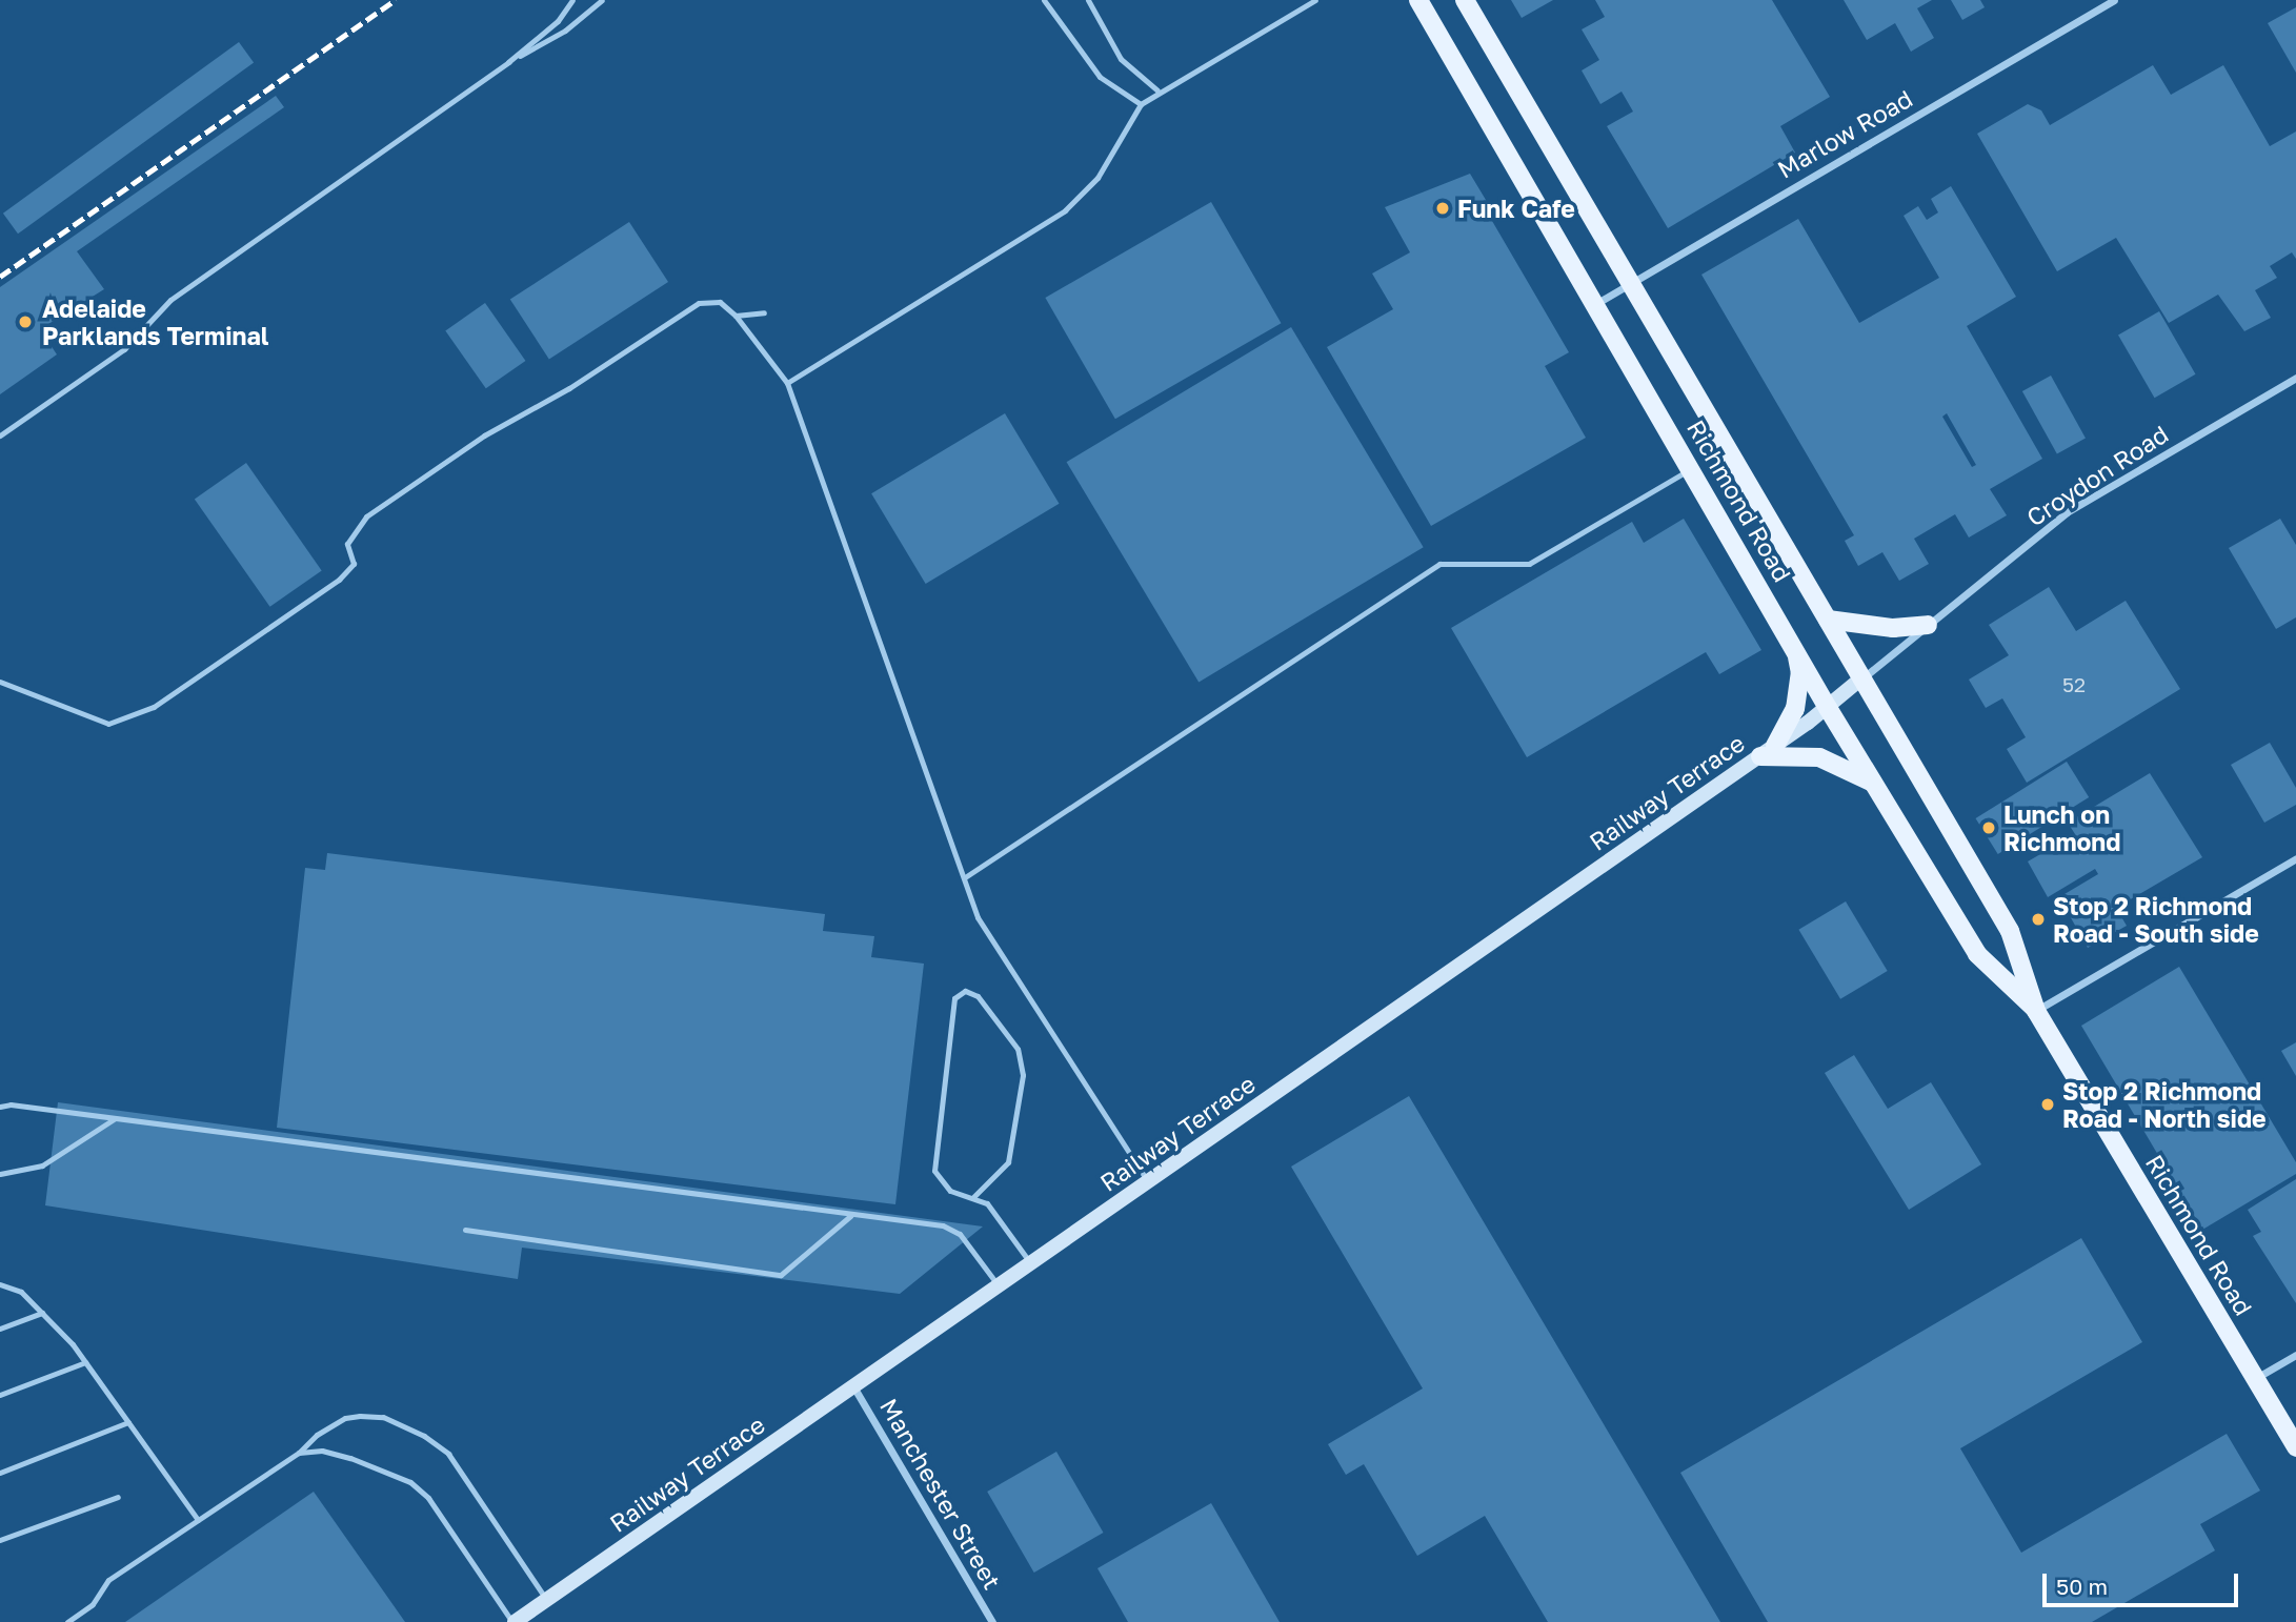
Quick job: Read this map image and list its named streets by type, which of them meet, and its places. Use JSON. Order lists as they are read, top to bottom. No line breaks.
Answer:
{"streets":{"main road":["Richmond Road","Railway Terrace"],"street":["Marlow Road","Croydon Road","Manchester Street"]},"crossings":[["Marlow Road","Richmond Road"],["Croydon Road","Richmond Road"],["Croydon Road","Railway Terrace"],["Richmond Road","Railway Terrace"],["Railway Terrace","Manchester Street"]],"places":["Funk Cafe","Adelaide Parklands Terminal","Lunch on Richmond","Stop 2 Richmond Road - South side","Stop 2 Richmond Road - North side"],"house_numbers":["52"],"scale_bar":"50 m"}
